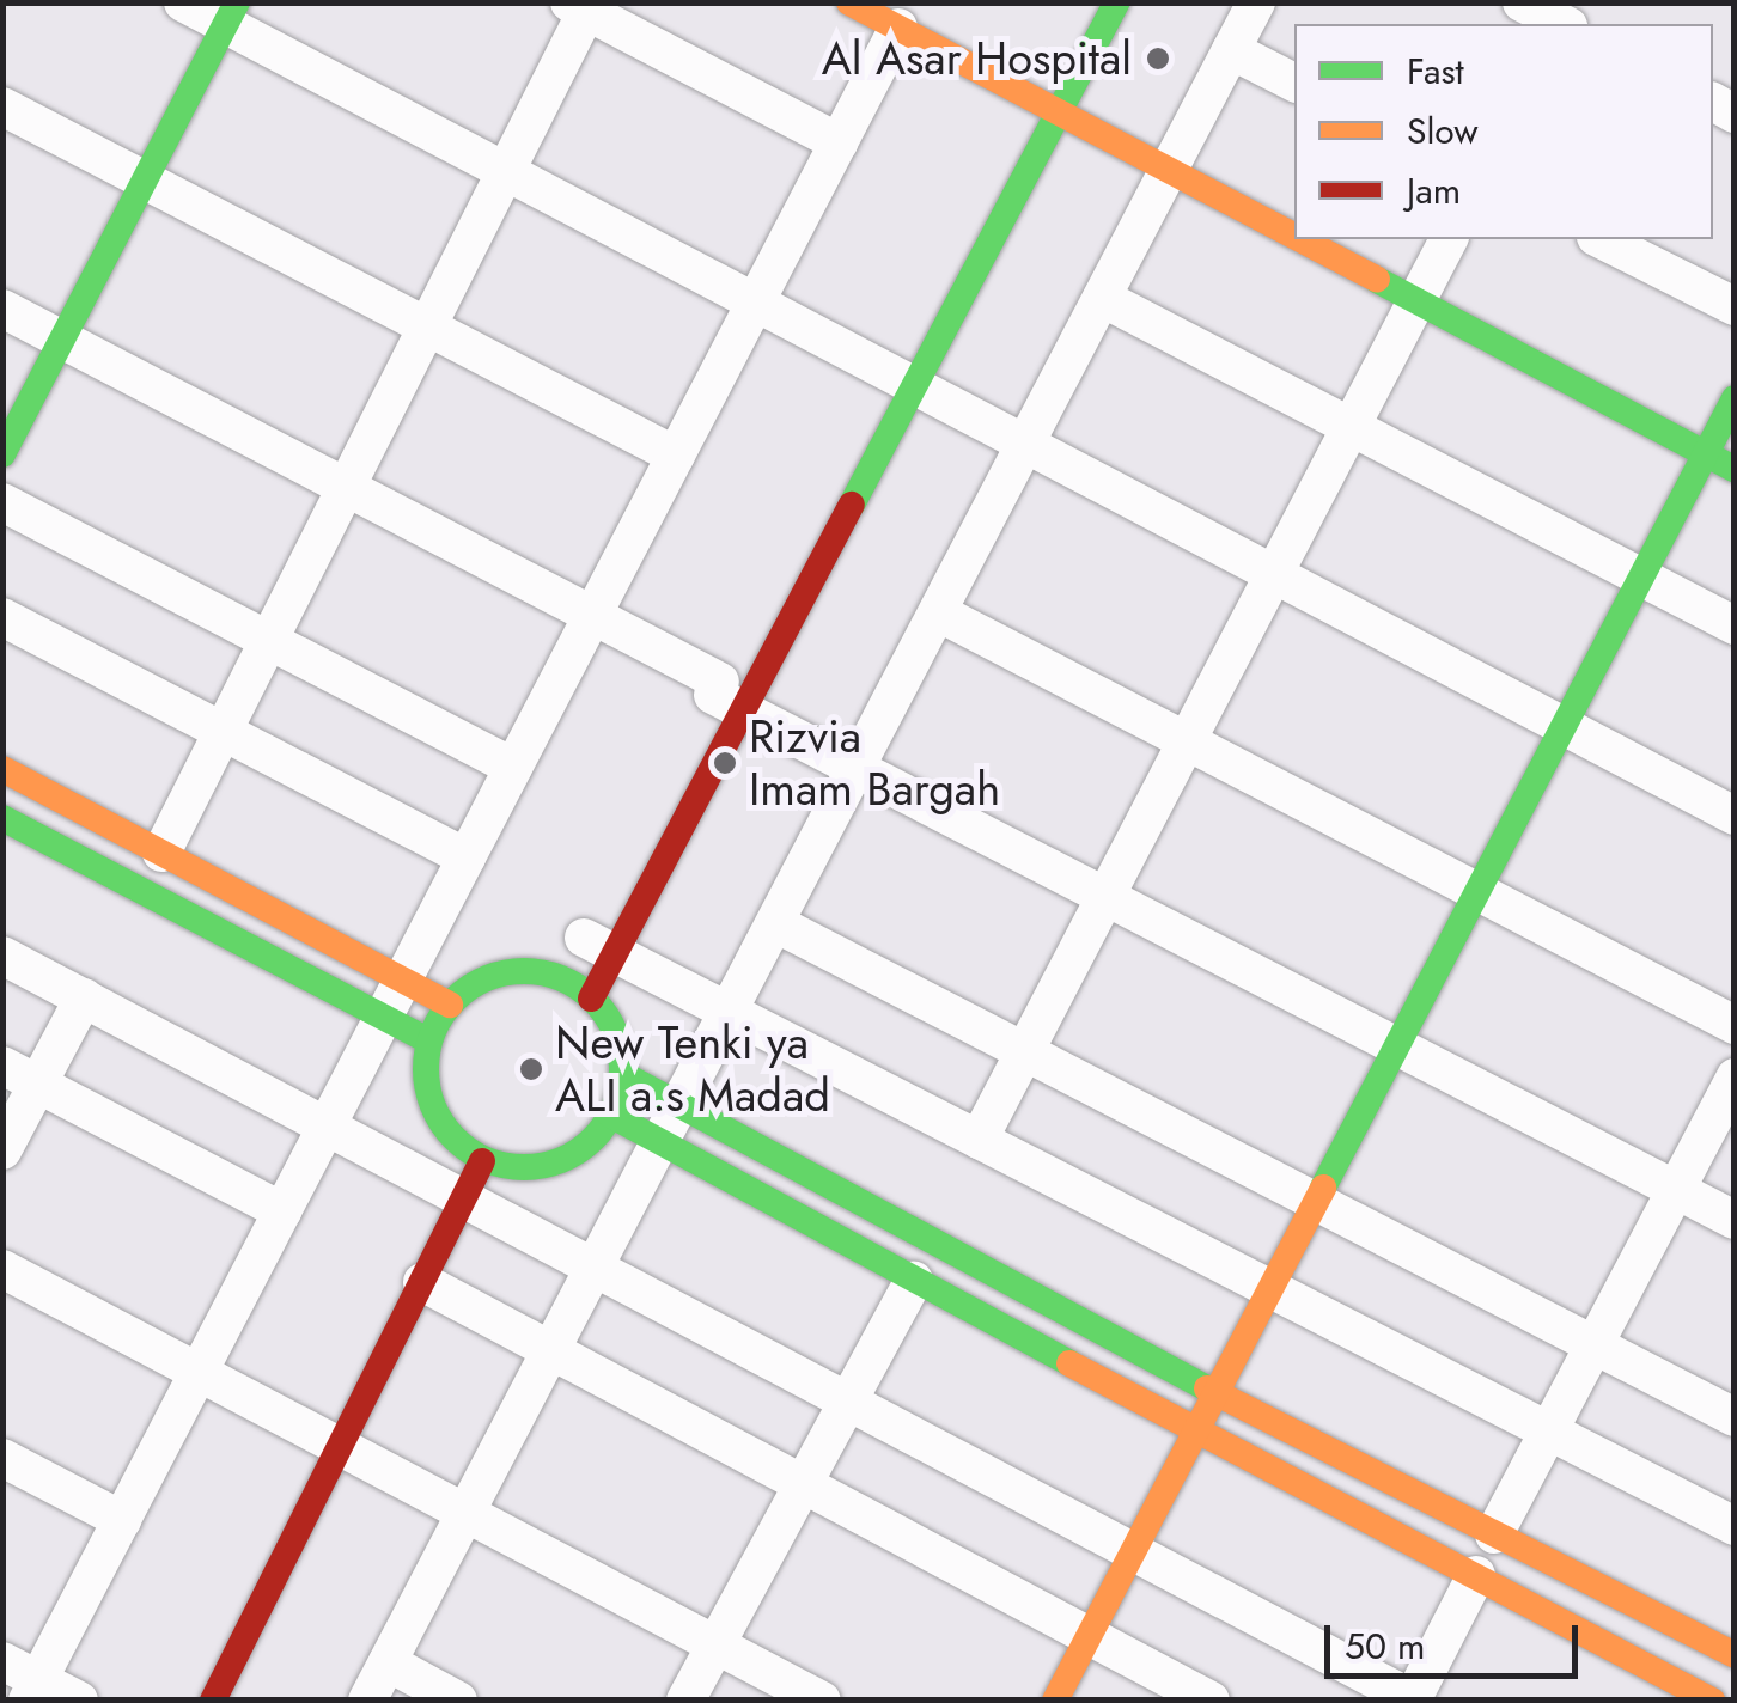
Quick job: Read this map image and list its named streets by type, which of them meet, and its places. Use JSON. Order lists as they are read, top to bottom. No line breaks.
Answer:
{"places":["Al Asar Hospital","Rizvia Imam Bargah","New Tenki ya ALI a.s Madad"],"legend":["Fast","Slow","Jam"],"scale_bar":"50 m"}
